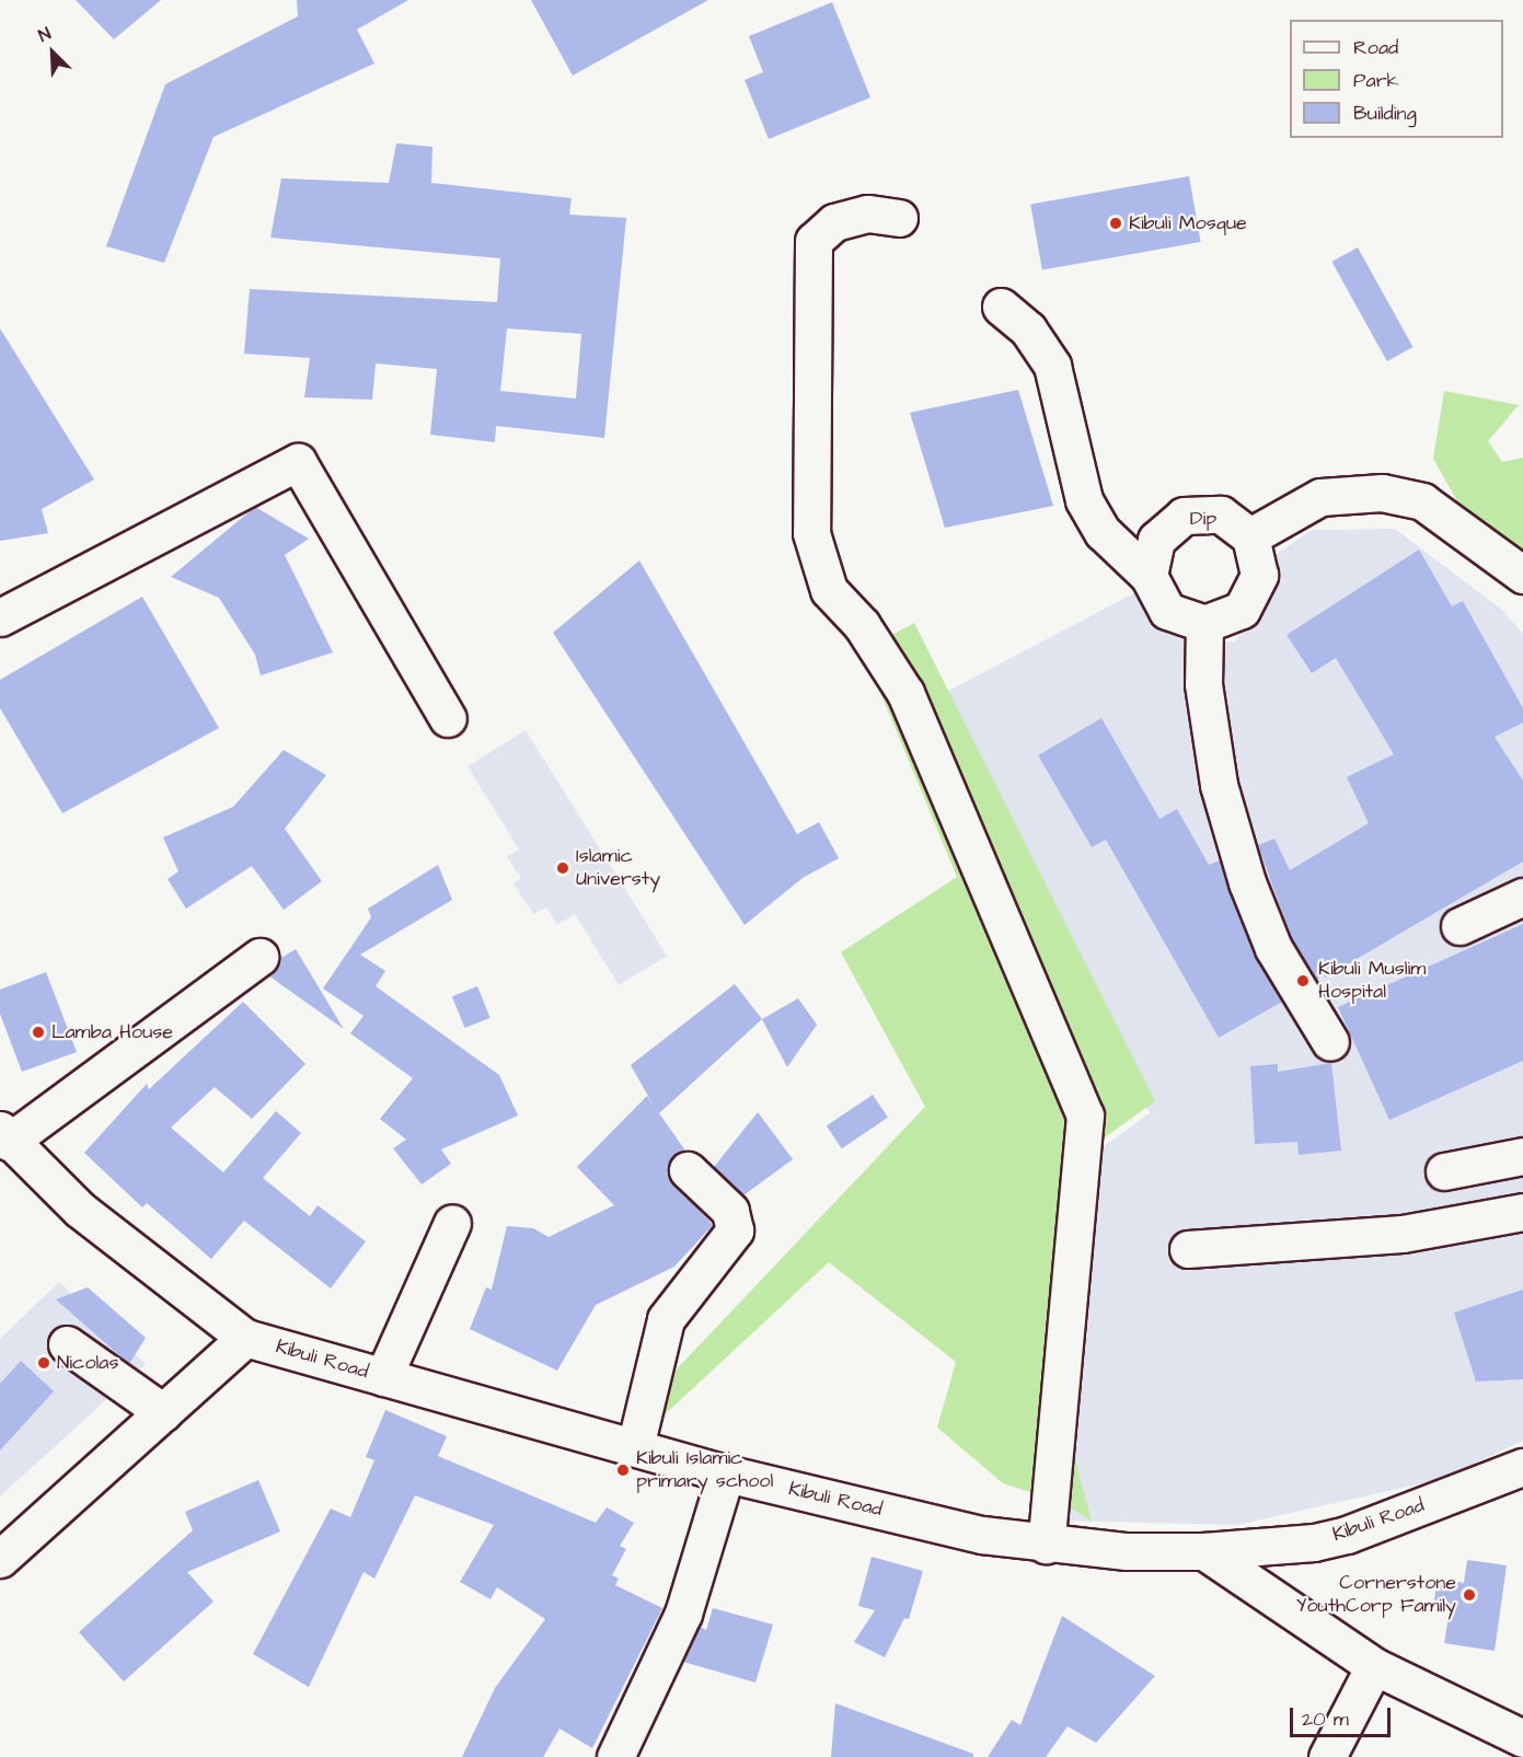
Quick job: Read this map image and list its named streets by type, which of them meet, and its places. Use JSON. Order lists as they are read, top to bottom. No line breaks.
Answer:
{"streets":{"street":["Dip","Kibuli Road"]},"places":["Kibuli Mosque","Islamic Universty","Kibuli Muslim Hospital","Lamba House","Nicolas","Kibuli Islamic primary school","Cornerstone YouthCorp Family"],"legend":["Road","Park","Building"],"scale_bar":"20 m","north":"top left"}
